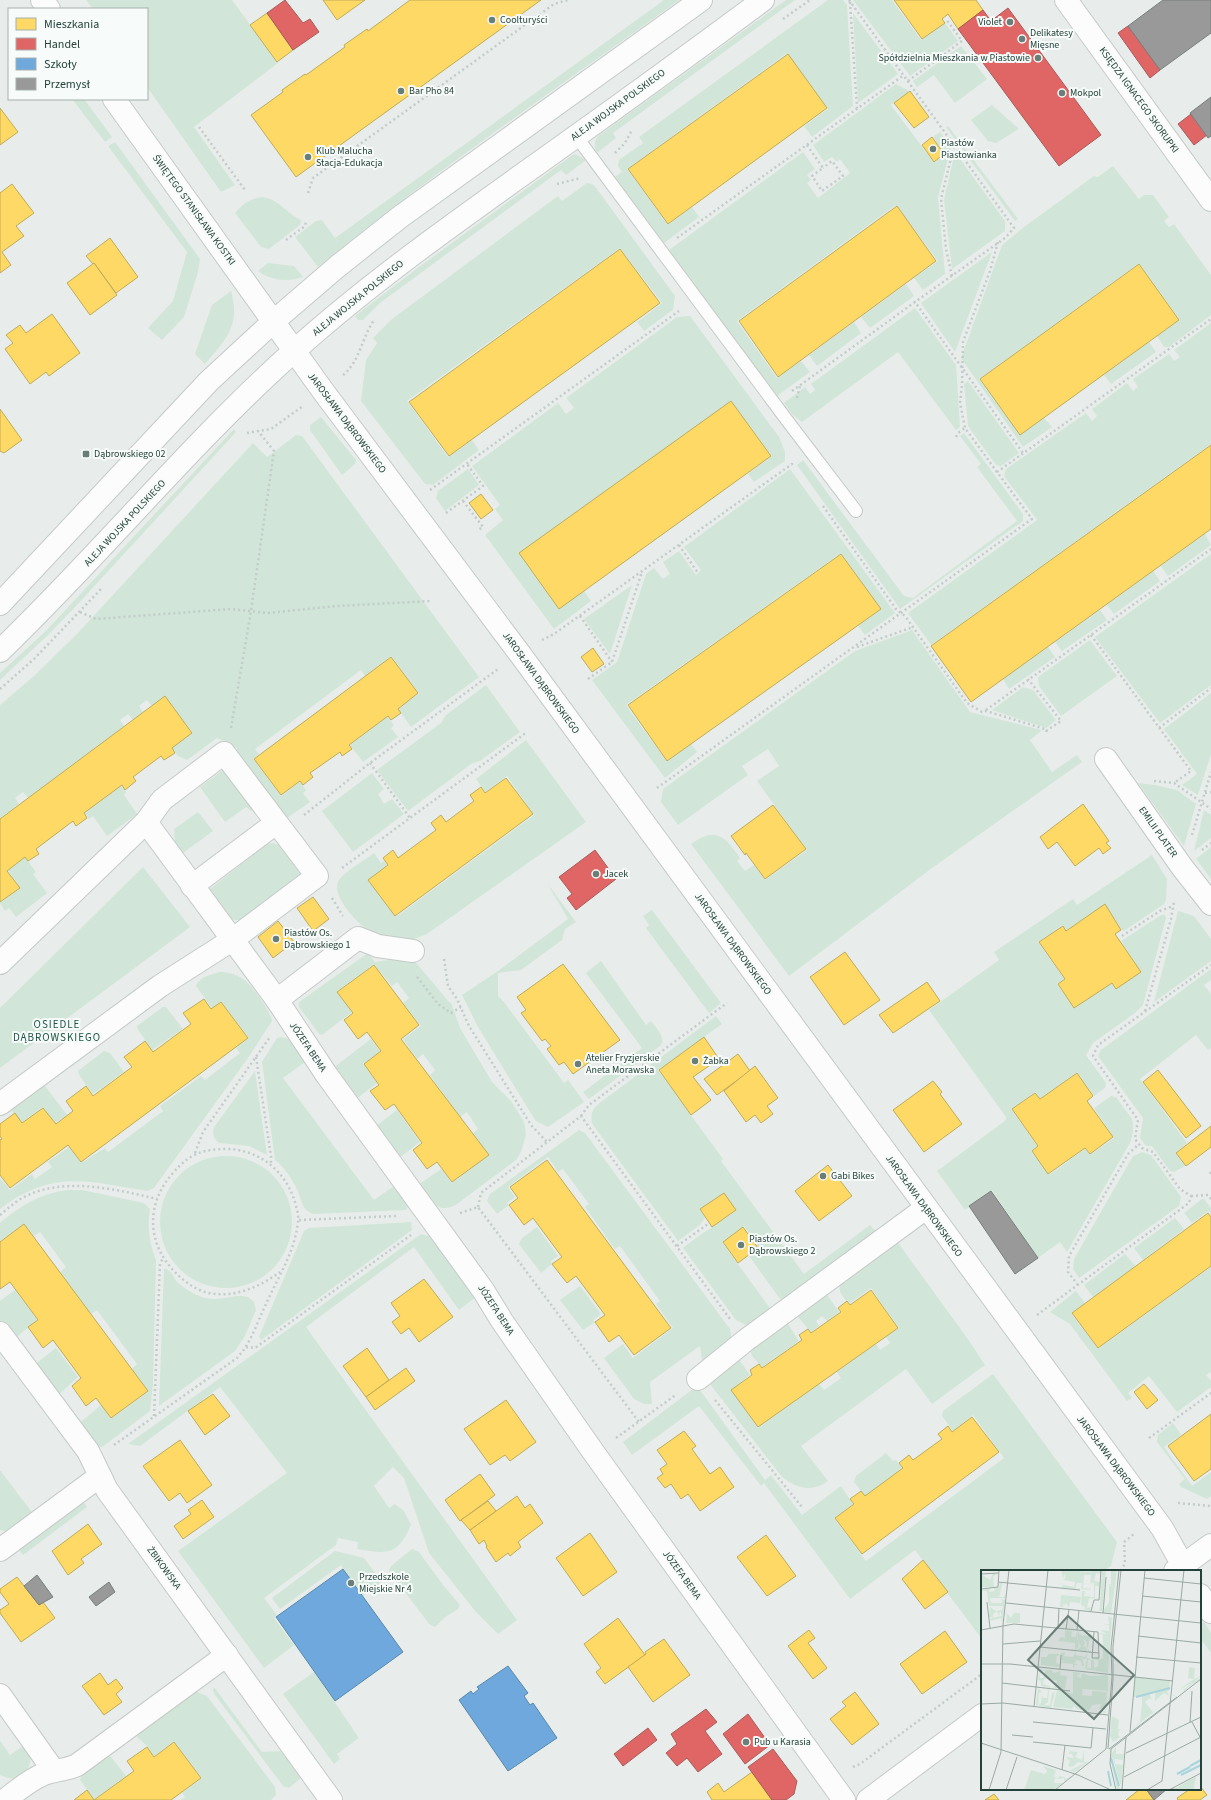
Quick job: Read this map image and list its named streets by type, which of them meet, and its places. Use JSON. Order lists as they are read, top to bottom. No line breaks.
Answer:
{"streets":{"street":["KSIĘDZA IGNACEGO SKORUPKI","ALEJA WOJSKA POLSKIEGO","ŚWIĘTEGO STANISŁAWA KOSTKI","JAROSŁAWA DĄBROWSKIEGO","EMILII PLATER","JÓZEFA BEMA","ŻBIKOWSKA"]},"crossings":[["ALEJA WOJSKA POLSKIEGO","JAROSŁAWA DĄBROWSKIEGO"],["ŚWIĘTEGO STANISŁAWA KOSTKI","JAROSŁAWA DĄBROWSKIEGO"]],"districts":["OSIEDLE DĄBROWSKIEGO"],"places":{"other":["Coolturyści","Violet","Delikatesy Mięsne","Spółdzielnia Mieszkania w Piastowie","Bar Pho 84","Mokpol","Piastów Piastowianka","Klub Malucha Stacja-Edukacja","Jacek","Piastów Os. Dąbrowskiego 1","Żabka","Atelier Fryzjerskie Aneta Morawska","Gabi Bikes","Piastów Os. Dąbrowskiego 2","Przedszkole Miejskie Nr 4","Pub u Karasia"],"transit":["Dąbrowskiego 02"]},"legend":["Mieszkania","Handel","Szkoły","Przemysł"]}
